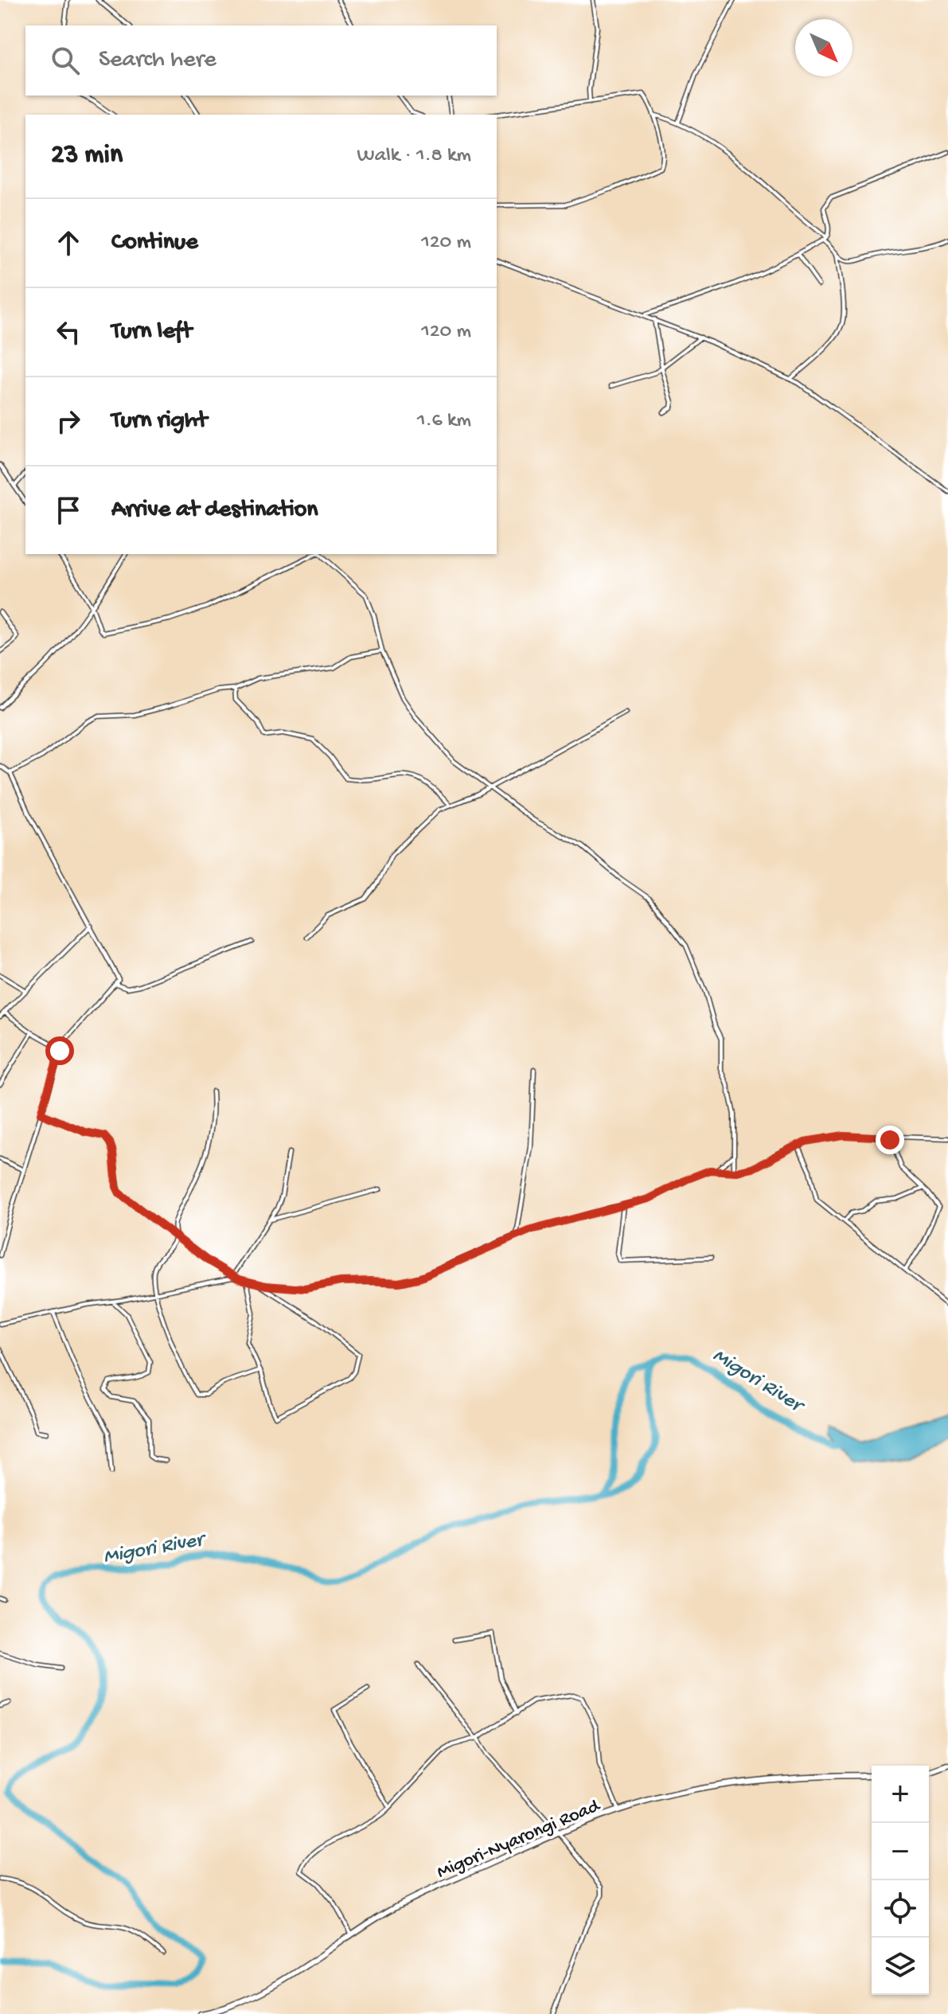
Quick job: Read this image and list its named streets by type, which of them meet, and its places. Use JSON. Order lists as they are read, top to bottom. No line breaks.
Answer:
{"streets":{"street":["Migori-Nyarongi Road"]},"water":["Migori River"],"north":"bottom right","page":{"search":"Search here","heading":["23 min","Walk · 1.8 km"],"list":[["Continue","120 m"],["Turn left","120 m"],["Turn right","1.6 km"],"Arrive at destination"],"map_buttons":["+","−"]}}
